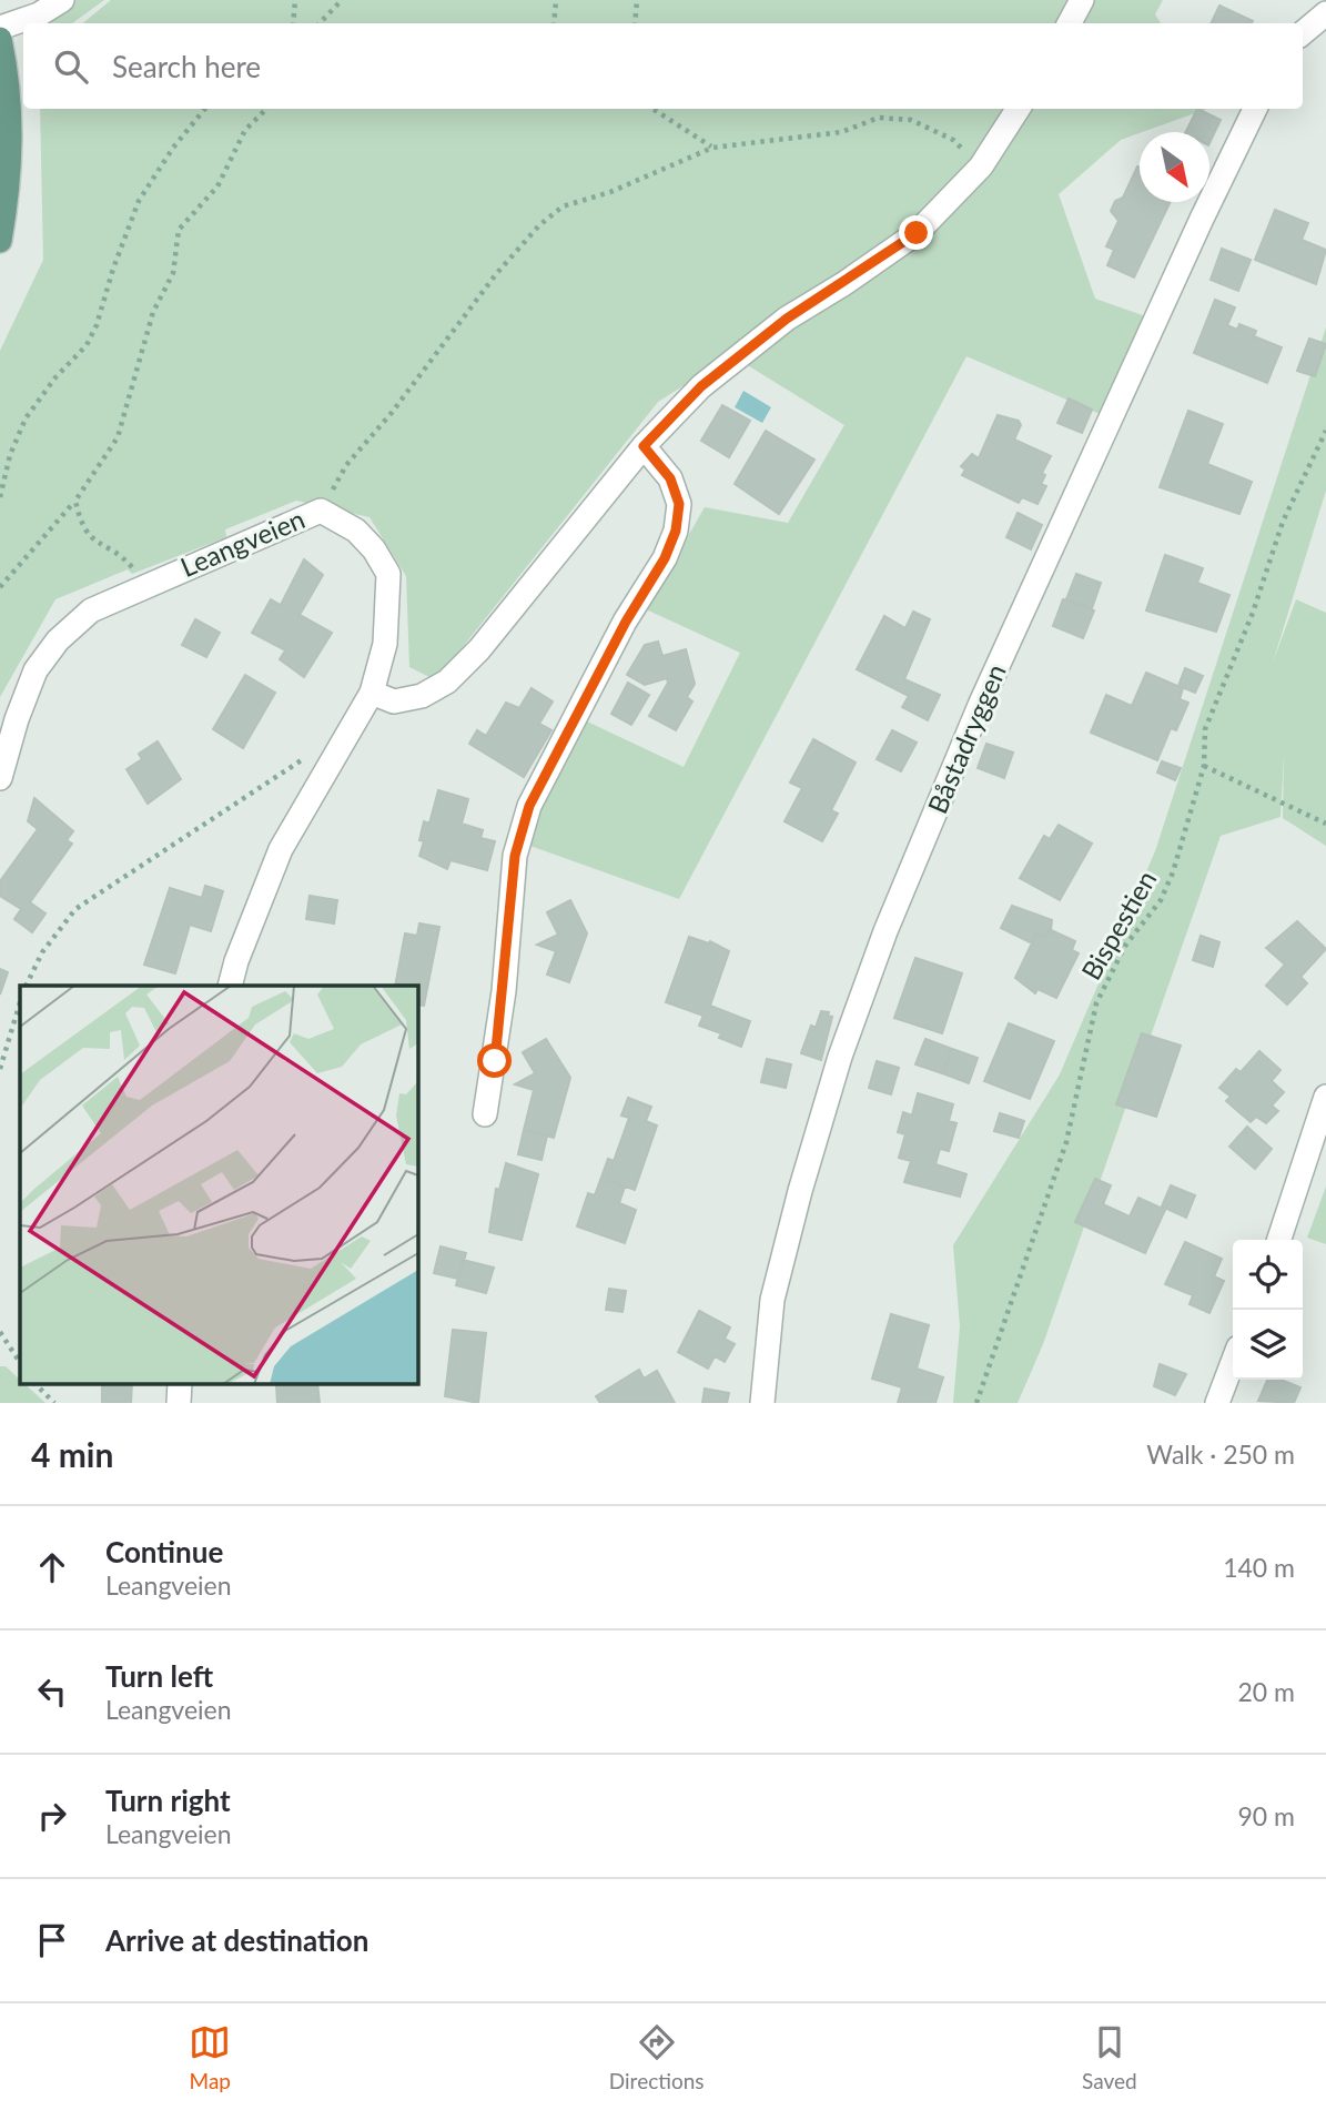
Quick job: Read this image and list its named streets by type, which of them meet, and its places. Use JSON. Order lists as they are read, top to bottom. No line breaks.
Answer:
{"streets":{"street":["Leangveien","Båstadryggen"],"path":["Bispestien"]},"north":"bottom right","page":{"search":"Search here","heading":["4 min","Walk · 250 m"],"list":[["Continue","Leangveien","140 m"],["Turn left","Leangveien","20 m"],["Turn right","Leangveien","90 m"],"Arrive at destination"],"nav":["Map","Directions","Saved"]}}
